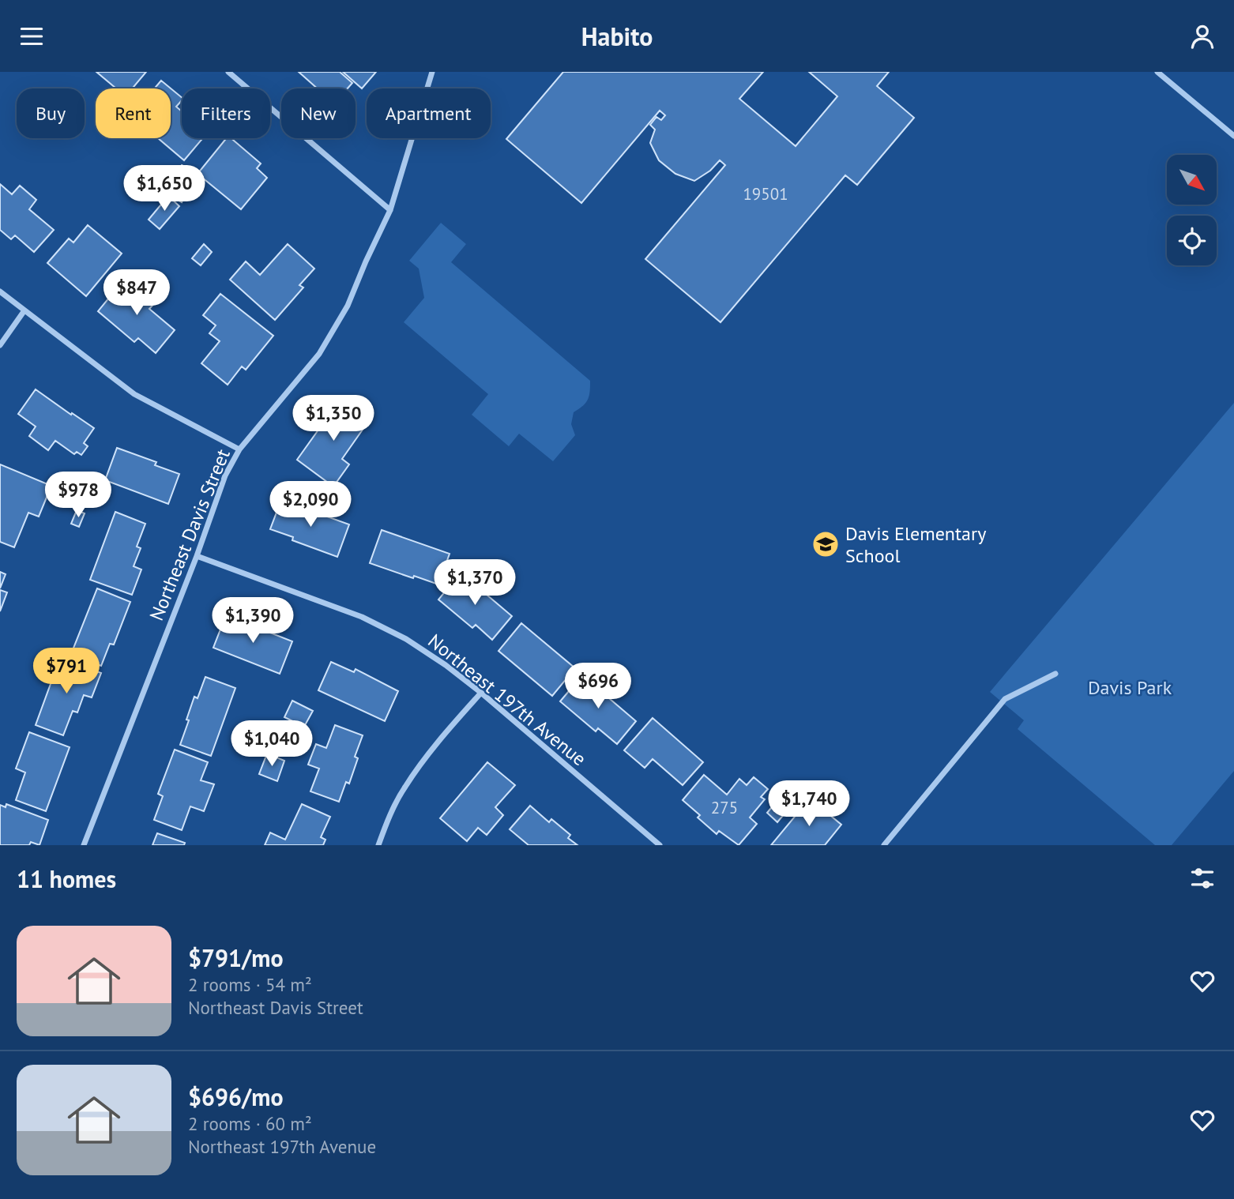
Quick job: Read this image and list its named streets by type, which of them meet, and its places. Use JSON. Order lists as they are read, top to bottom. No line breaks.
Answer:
{"streets":{"street":["Northeast Davis Street","Northeast 197th Avenue"]},"crossings":[["Northeast Davis Street","Northeast 197th Avenue"]],"parks":["Davis Park"],"places":{"school or university":["Davis Elementary School"]},"house_numbers":["19501","275"],"north":"bottom right","page":{"header":"Habito","chip":["Buy","Rent","Filters","New","Apartment"],"price":["$1,650","$847","$1,350","$978","$2,090","$1,370","$1,390","$791","$696","$1,040","$1,740"],"heading":"11 homes","list":[{"name":"$791/mo","note":"2 rooms · 54 m² · Northeast Davis Street"},{"name":"$696/mo","note":"2 rooms · 60 m² · Northeast 197th Avenue"}]}}
